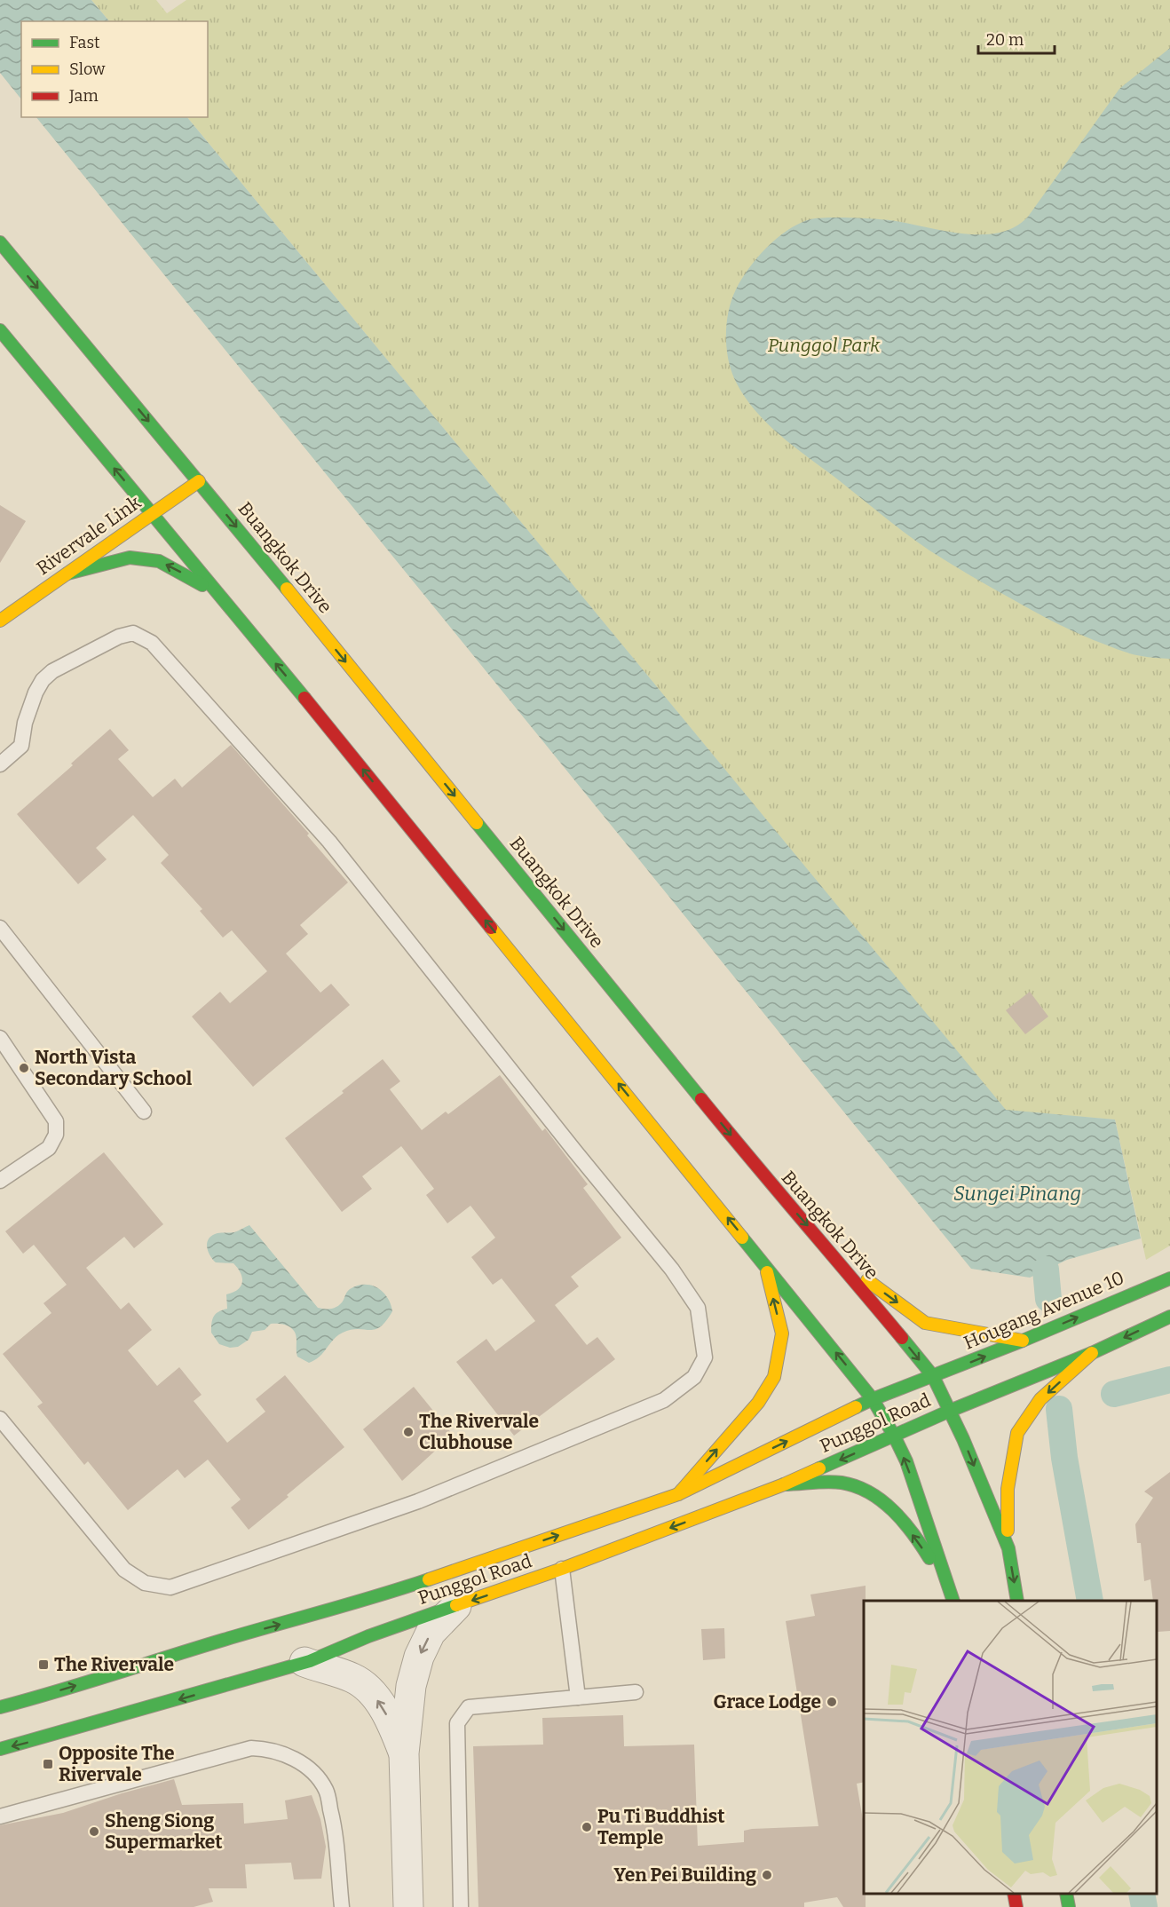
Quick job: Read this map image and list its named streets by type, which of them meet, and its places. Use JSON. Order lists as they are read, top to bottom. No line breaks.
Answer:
{"streets":{"main road":["Rivervale Link","Buangkok Drive","Hougang Avenue 10","Punggol Road"]},"crossings":[["Rivervale Link","Buangkok Drive"],["Buangkok Drive","Hougang Avenue 10"],["Buangkok Drive","Punggol Road"],["Hougang Avenue 10","Punggol Road"]],"water":["Sungei Pinang"],"parks":["Punggol Park"],"places":{"other":["North Vista Secondary School","The Rivervale Clubhouse","Grace Lodge","Pu Ti Buddhist Temple","Sheng Siong Supermarket","Yen Pei Building"],"transit":["The Rivervale","Opposite The Rivervale"]},"legend":["Fast","Slow","Jam"],"scale_bar":"20 m"}
